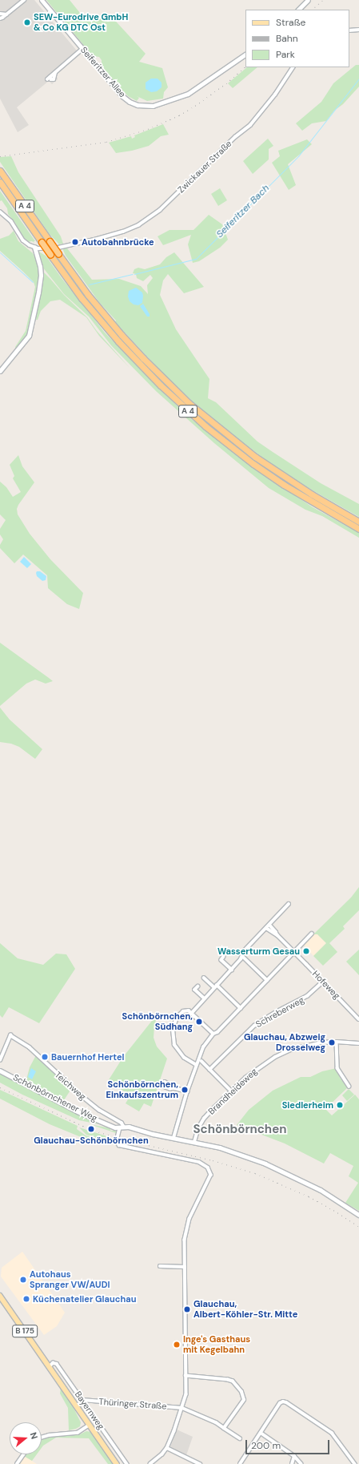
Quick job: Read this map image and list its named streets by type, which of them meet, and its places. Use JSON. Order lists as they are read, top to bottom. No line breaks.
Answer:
{"streets":{"highway":["A 4"],"main road":["Seiferitzer Allee","B 175"],"street":["Zwickauer Straße","Hofeweg","Schreberweg","Teichweg","Brandheideweg","Schönbörnchener Weg","Thüringer Straße","Bayernweg"]},"crossings":[["Hofeweg","Schreberweg"],["Teichweg","Schönbörnchener Weg"],["Brandheideweg","Schönbörnchener Weg"],["B 175","Bayernweg"],["Thüringer Straße","Bayernweg"]],"districts":["Schönbörnchen"],"water":["Seiferitzer Bach"],"places":["SEW-Eurodrive GmbH & Co KG DTC Ost","Autobahnbrücke","Wasserturm Gesau","Schönbörnchen, Südhang","Glauchau, Abzweig Drosselweg","Bauernhof Hertel","Schönbörnchen, Einkaufszentrum","Siedlerheim","Glauchau-Schönbörnchen","Autohaus Spranger VW/AUDI","Küchenatelier Glauchau","Glauchau, Albert-Köhler-Str. Mitte","Inge's Gasthaus mit Kegelbahn"],"legend":["Straße","Bahn","Park"],"scale_bar":"200 m","north":"right"}
